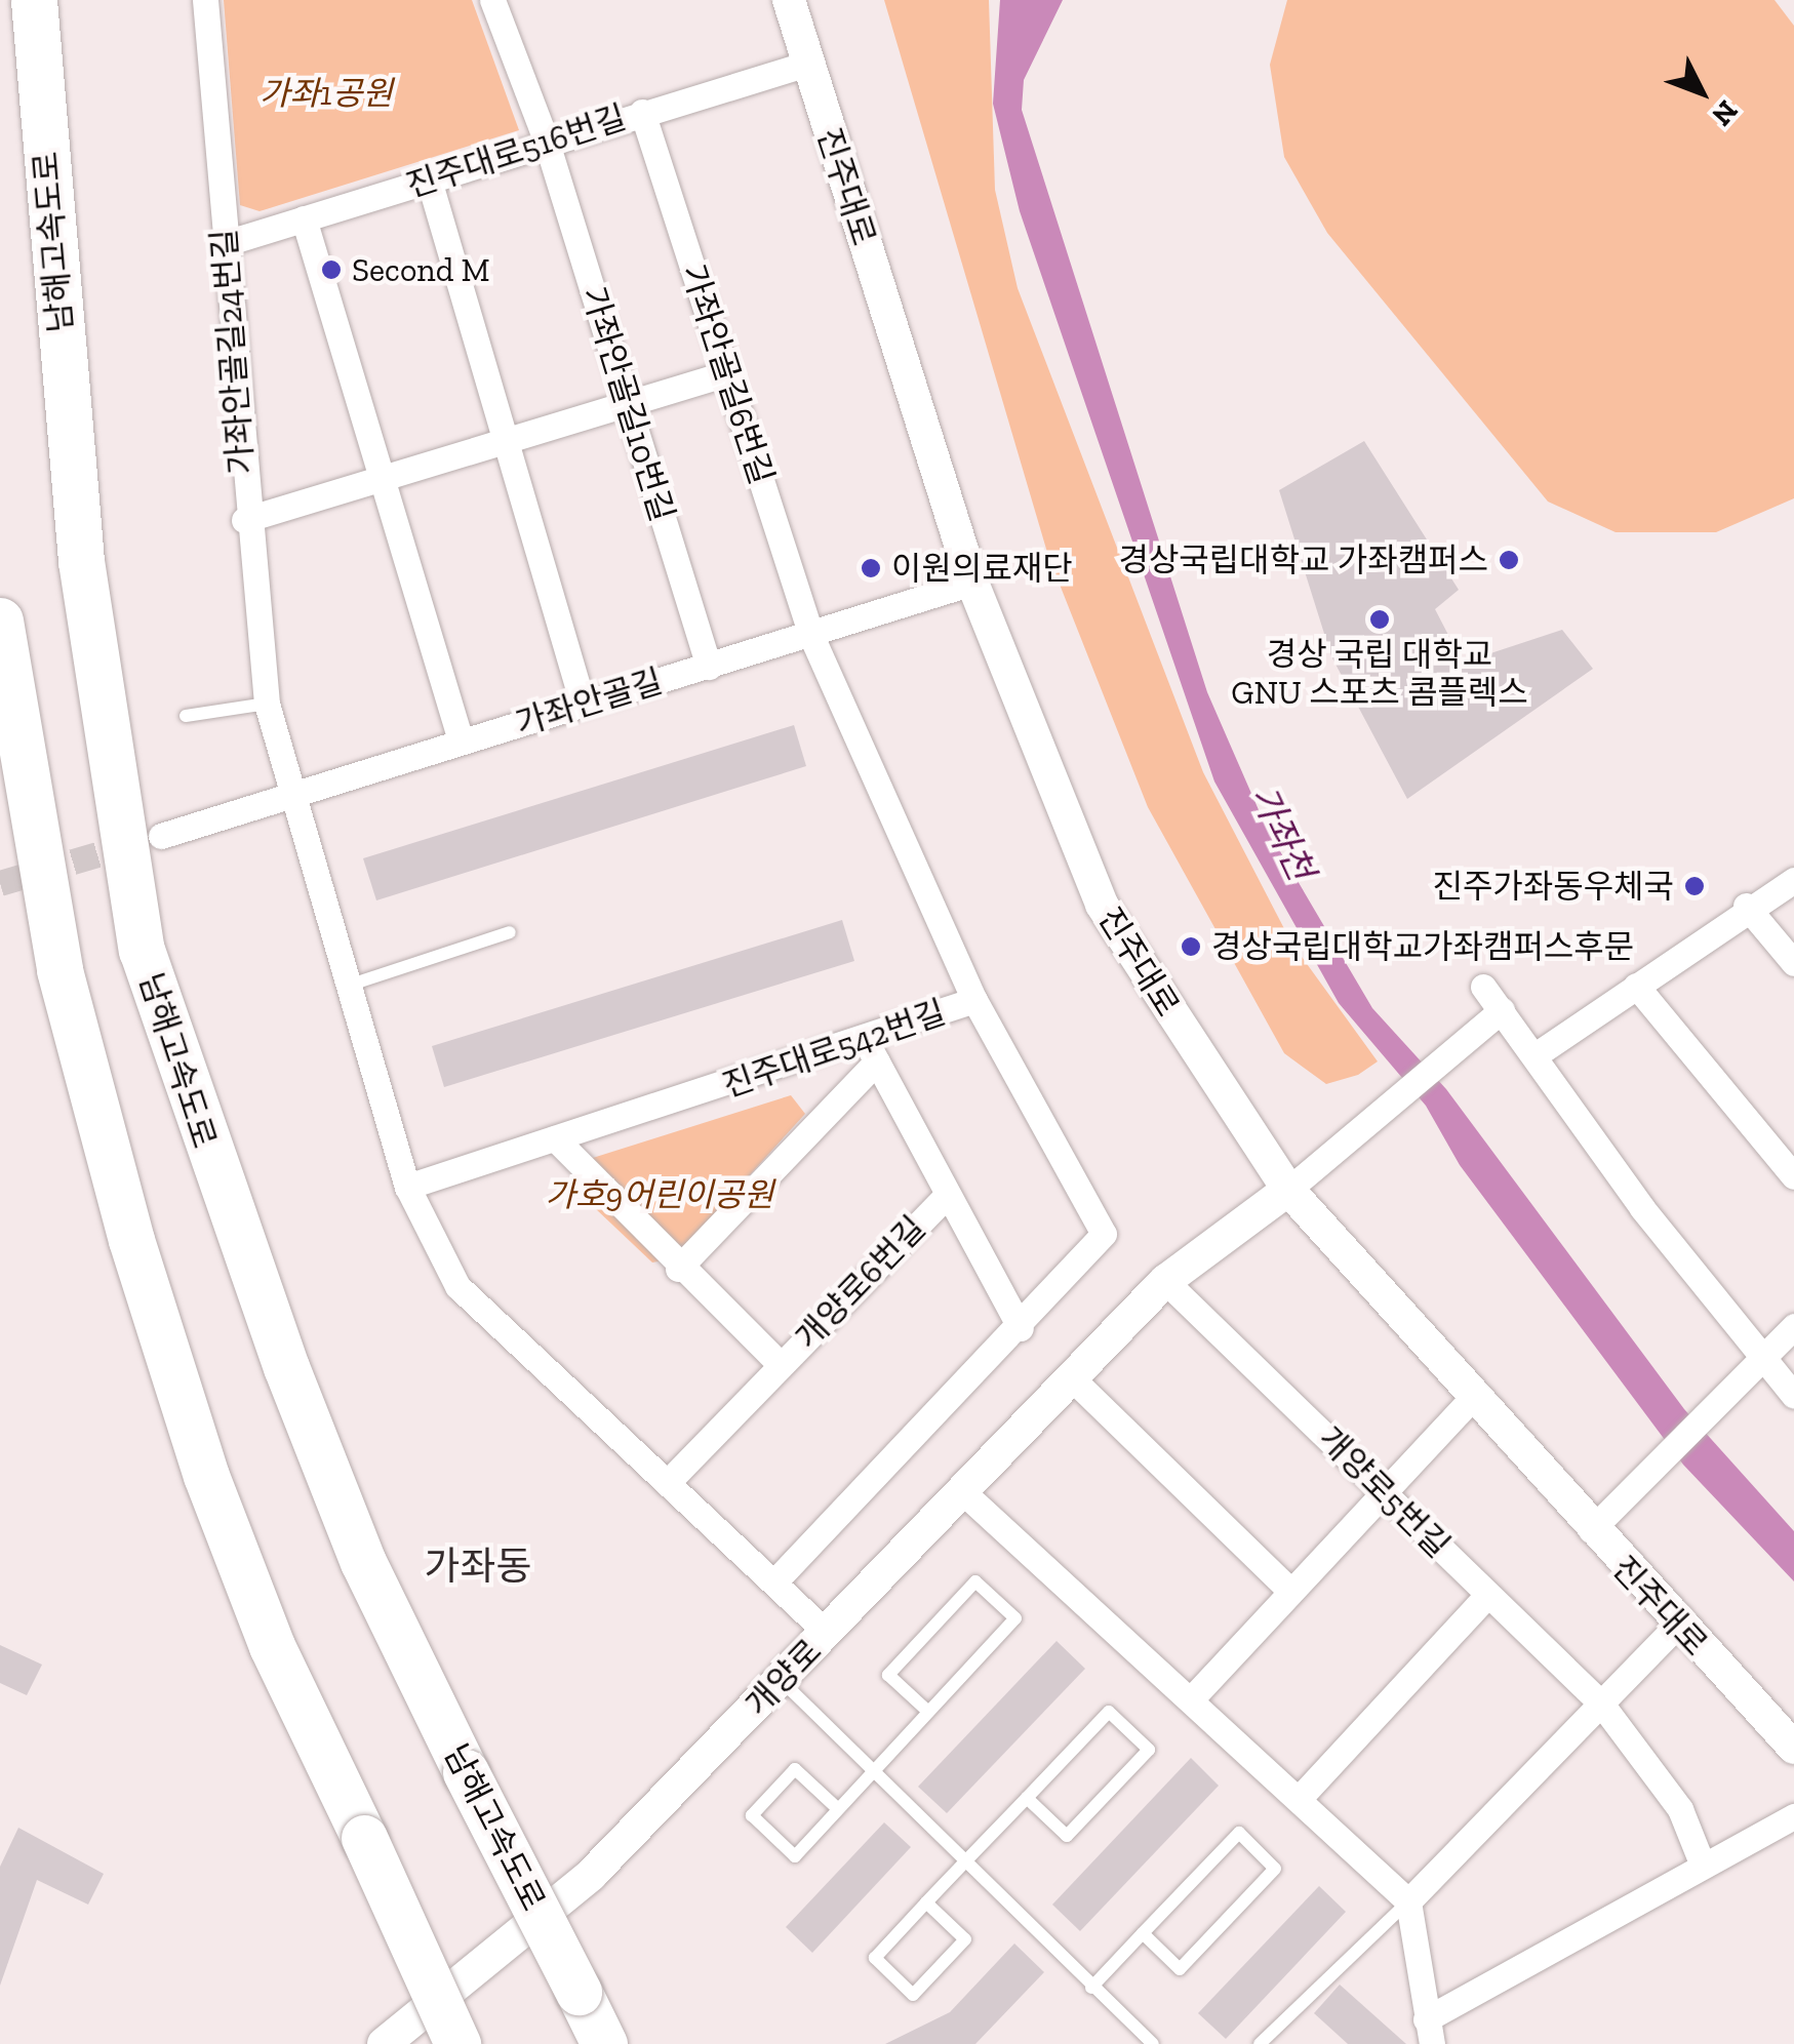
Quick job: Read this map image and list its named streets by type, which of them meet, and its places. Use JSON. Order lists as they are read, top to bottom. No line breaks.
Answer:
{"streets":{"highway":["남해고속도로"],"street":["진주대로516번길","진주대로","가좌안골길24번길","가좌안골길6번길","가좌안골길10번길","가좌안골길","진주대로542번길","개양로6번길","개양로5번길","개양로"]},"crossings":[["진주대로516번길","진주대로"],["진주대로516번길","가좌안골길24번길"],["진주대로516번길","가좌안골길6번길"],["진주대로516번길","가좌안골길10번길"],["진주대로","가좌안골길"],["진주대로","개양로"],["가좌안골길6번길","가좌안골길"],["가좌안골길6번길","진주대로542번길"],["가좌안골길10번길","가좌안골길"],["진주대로542번길","개양로6번길"],["개양로5번길","개양로"]],"districts":["가좌동"],"water":["가좌천"],"parks":["가좌1공원","가호9어린이공원"],"places":["Second M","경상국립대학교 가좌캠퍼스","이원의료재단","경상 국립 대학교 GNU 스포츠 콤플렉스","진주가좌동우체국","경상국립대학교가좌캠퍼스후문"],"north":"bottom right"}
